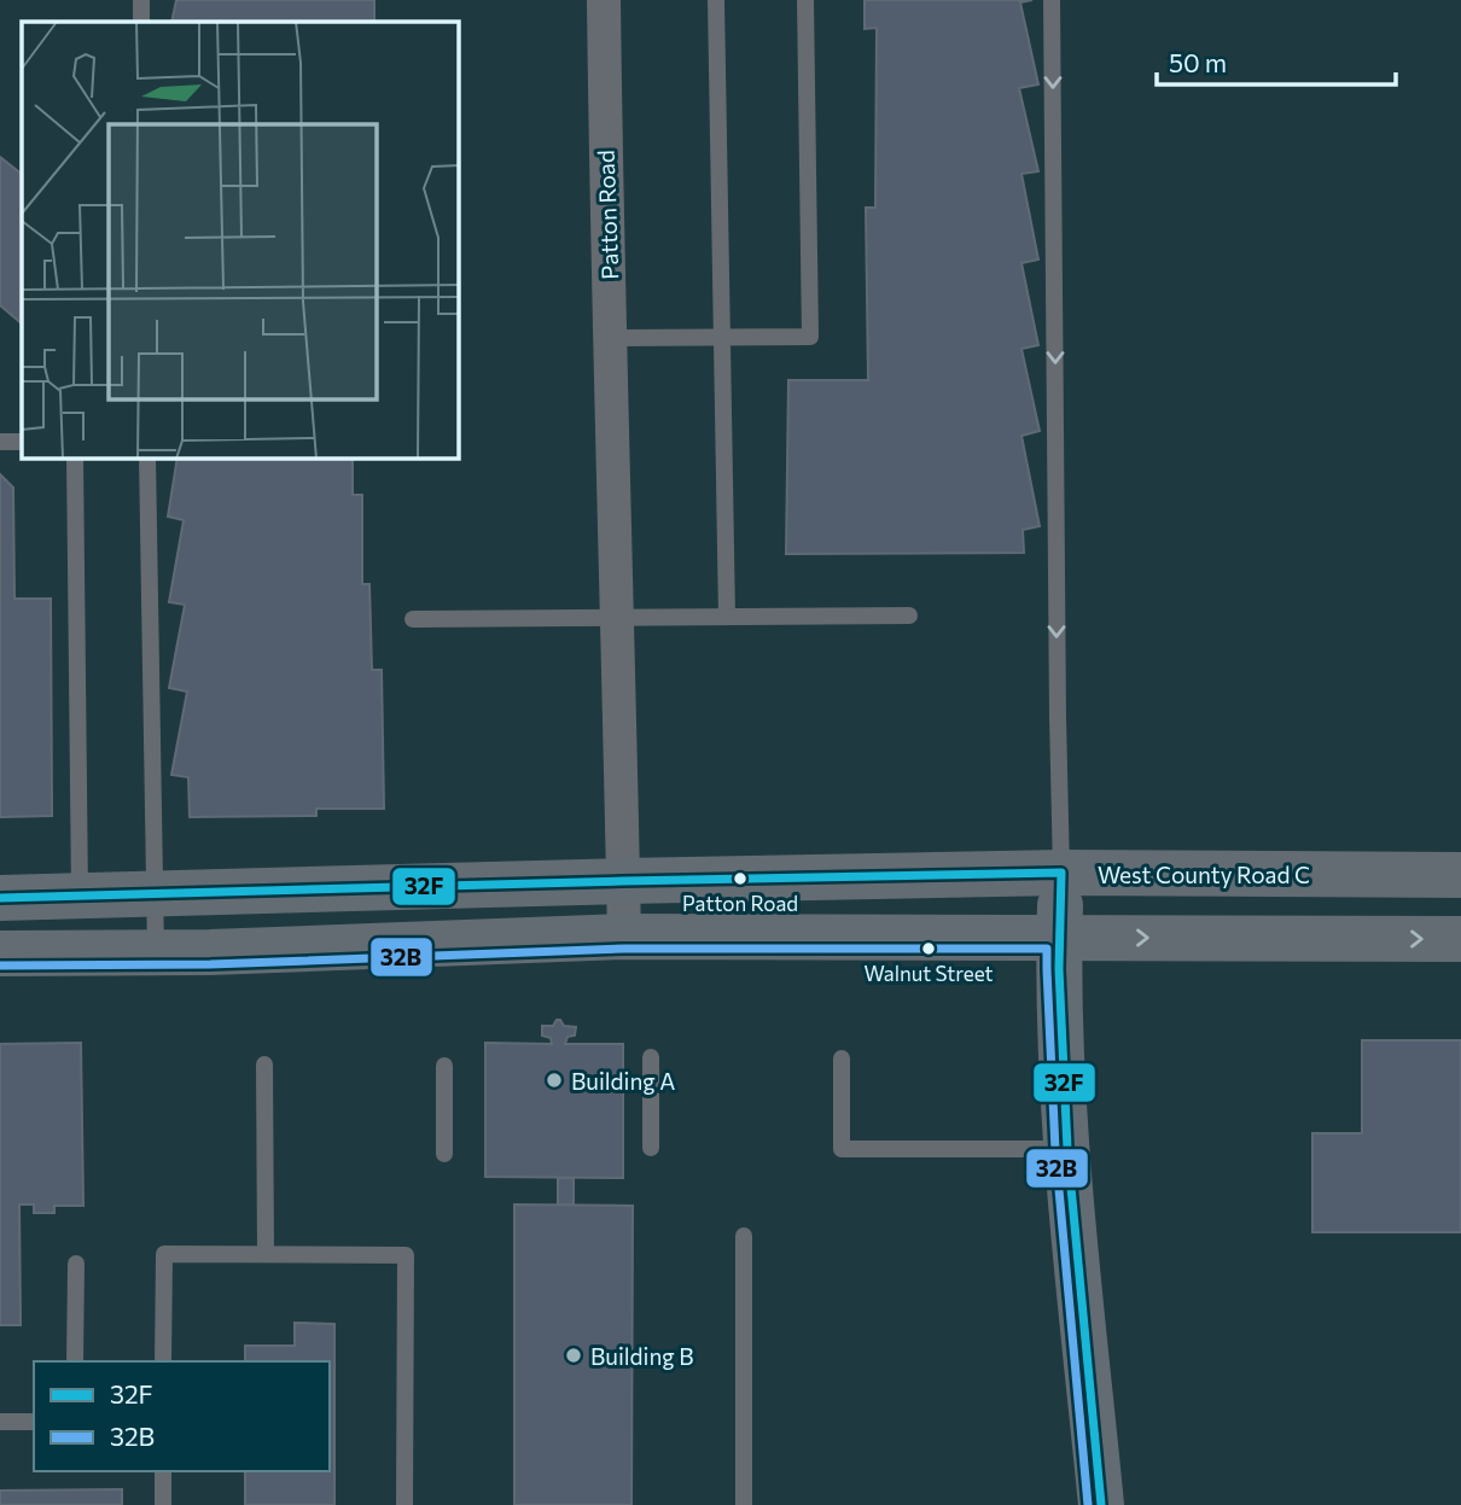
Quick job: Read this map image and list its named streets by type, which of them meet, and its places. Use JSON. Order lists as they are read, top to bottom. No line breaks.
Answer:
{"streets":{"main road":["West County Road C"],"street":["Patton Road"]},"crossings":[["Patton Road","West County Road C"]],"places":["Patton Road","Walnut Street","Building A","Building B"],"lines":["transit line 32F","transit line 32B"],"legend":["32F","32B"],"scale_bar":"50 m"}
